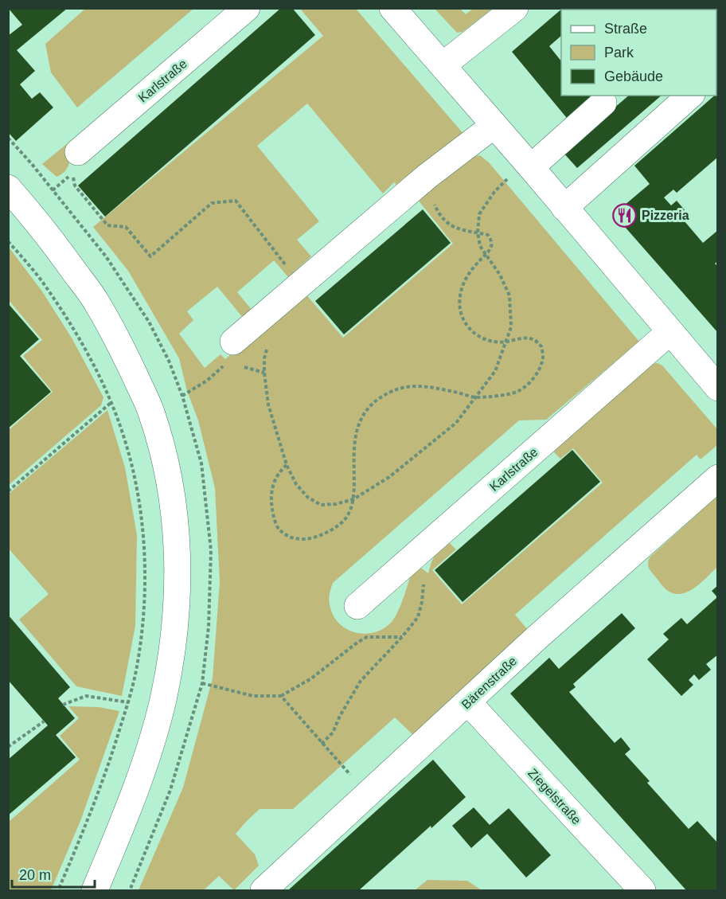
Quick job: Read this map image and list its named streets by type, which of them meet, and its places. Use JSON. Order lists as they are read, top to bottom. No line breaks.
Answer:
{"streets":{"street":["Karlstraße","Bärenstraße","Ziegelstraße"]},"crossings":[["Bärenstraße","Ziegelstraße"]],"places":{"restaurant":["Pizzeria"]},"legend":["Straße","Park","Gebäude"],"scale_bar":"20 m"}
